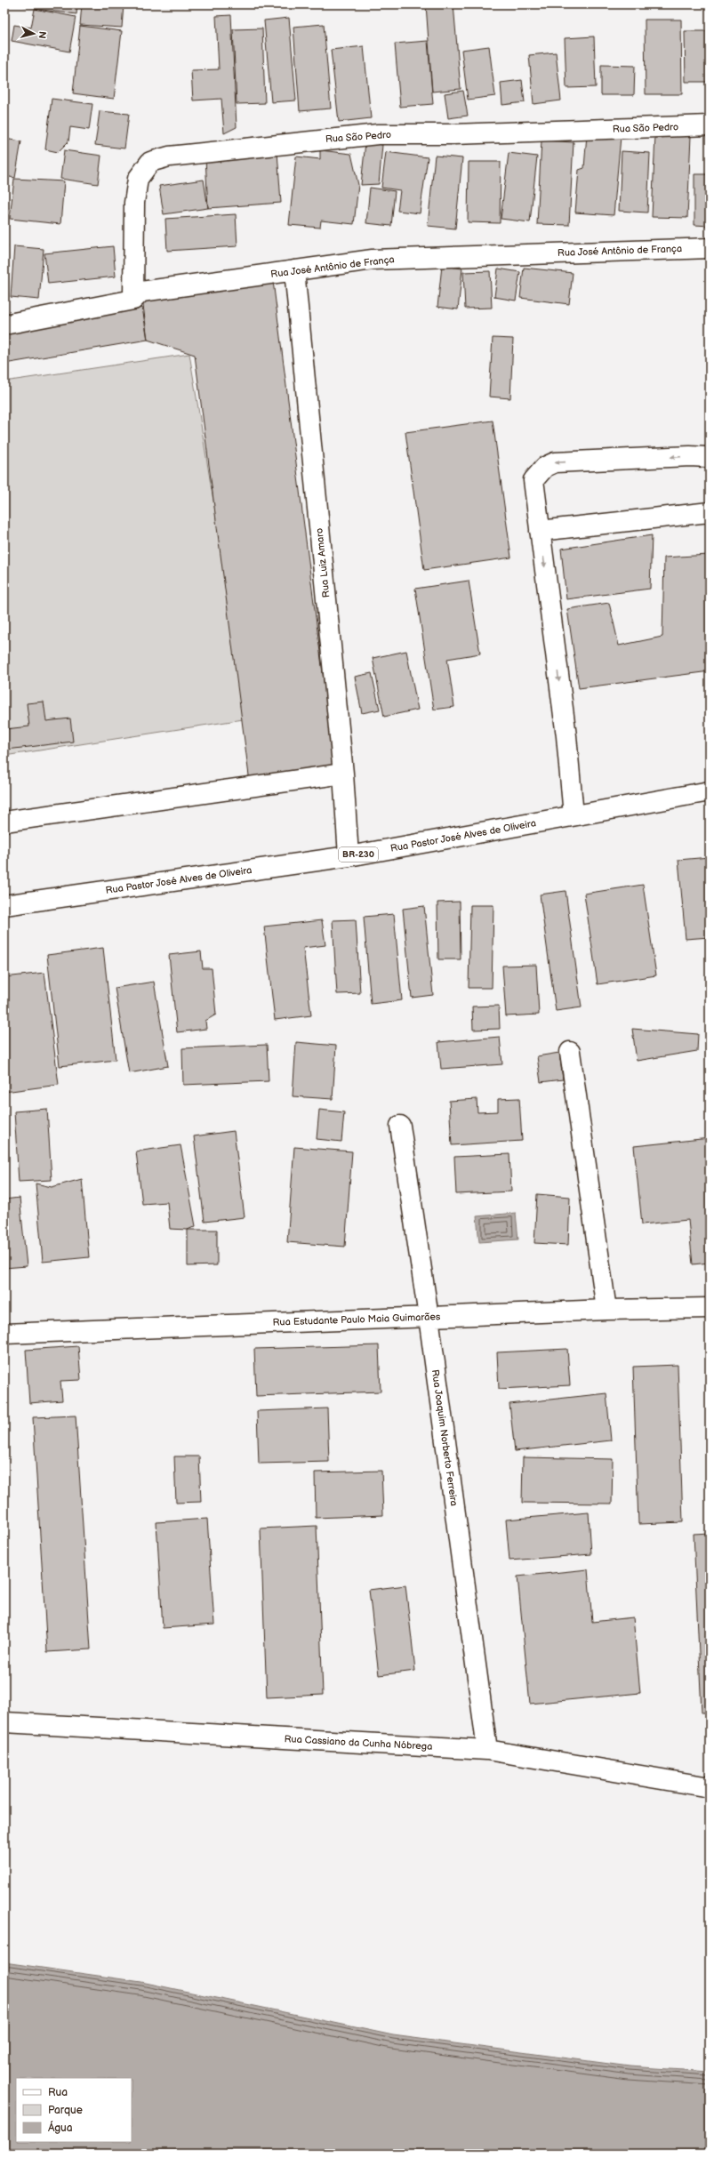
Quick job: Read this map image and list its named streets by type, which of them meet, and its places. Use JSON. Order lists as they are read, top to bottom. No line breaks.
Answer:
{"streets":{"street":["Rua São Pedro","Rua José Antônio de França","Rua Luiz Amaro","Rua Pastor José Alves de Oliveira","BR-230","Rua Estudante Paulo Maia Guimarães","Rua Joaquim Norberto Ferreira","Rua Cassiano da Cunha Nóbrega"]},"crossings":[["Rua São Pedro","Rua José Antônio de França"],["Rua José Antônio de França","Rua Luiz Amaro"],["Rua Luiz Amaro","Rua Pastor José Alves de Oliveira"],["Rua Estudante Paulo Maia Guimarães","Rua Joaquim Norberto Ferreira"],["Rua Joaquim Norberto Ferreira","Rua Cassiano da Cunha Nóbrega"]],"legend":["Rua","Parque","Água"],"north":"right"}
